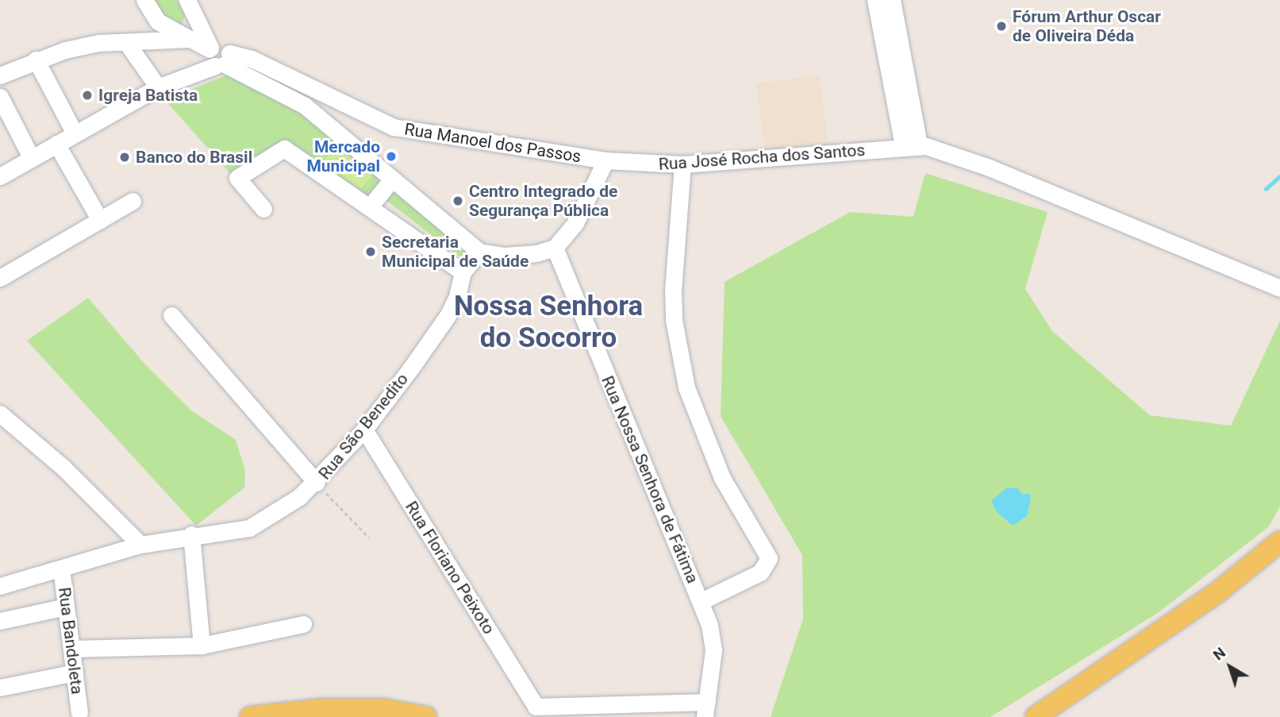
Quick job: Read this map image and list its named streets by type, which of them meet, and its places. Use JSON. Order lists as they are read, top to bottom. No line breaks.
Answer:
{"streets":{"street":["Rua Manoel dos Passos","Rua José Rocha dos Santos","Rua São Benedito","Rua Nossa Senhora de Fátima","Rua Floriano Peixoto","Rua Bandoleta"]},"crossings":[["Rua Manoel dos Passos","Rua José Rocha dos Santos"],["Rua São Benedito","Rua Floriano Peixoto"],["Rua São Benedito","Rua Bandoleta"],["Rua Nossa Senhora de Fátima","Rua Floriano Peixoto"]],"districts":["Nossa Senhora do Socorro"],"places":["Fórum Arthur Oscar de Oliveira Déda","Igreja Batista","Mercado Municipal","Banco do Brasil","Centro Integrado de Segurança Pública","Secretaria Municipal de Saúde"],"north":"top left"}
